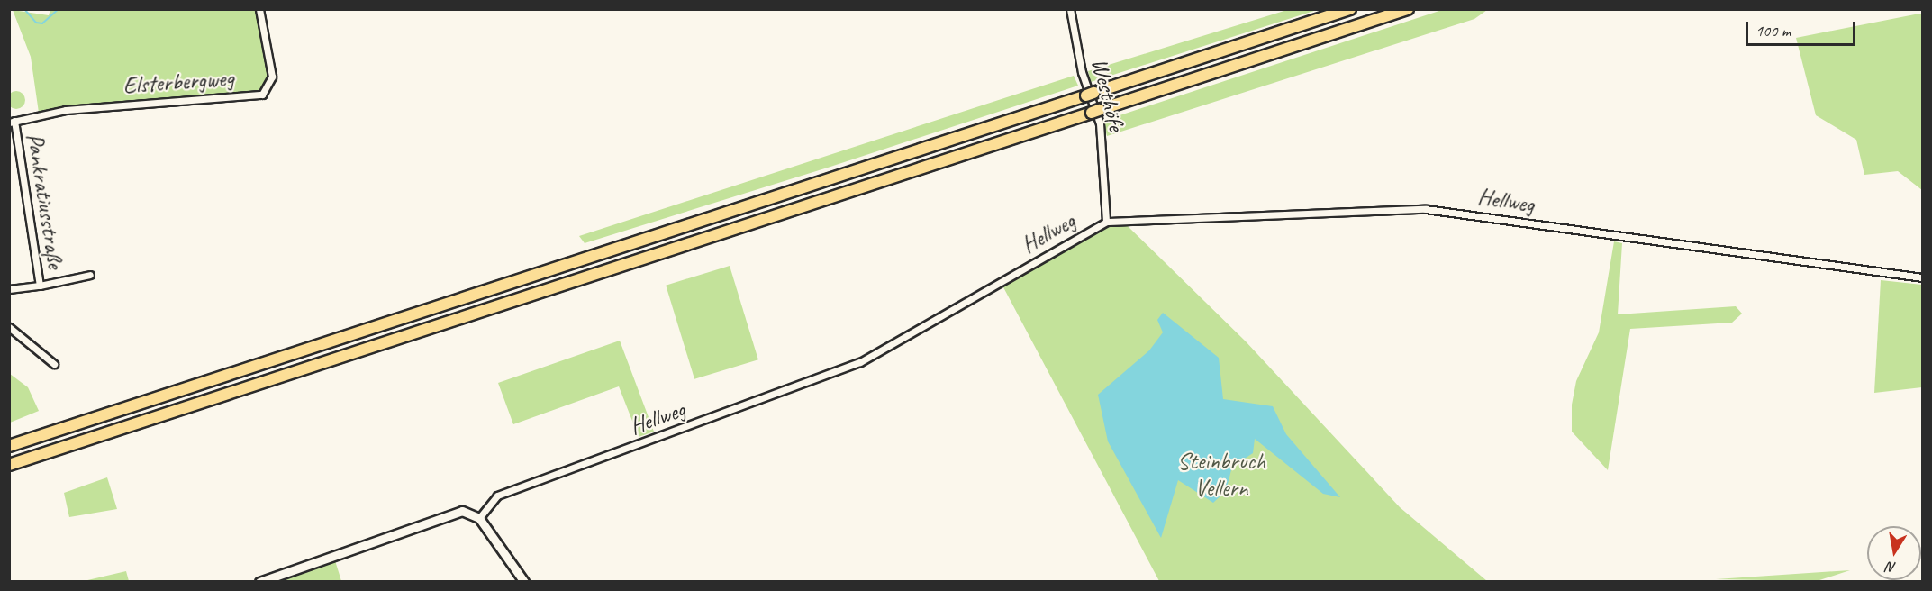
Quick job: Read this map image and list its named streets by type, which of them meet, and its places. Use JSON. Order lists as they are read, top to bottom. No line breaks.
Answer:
{"streets":{"street":["Elsterbergweg","Westhöfe","Pankratiusstraße","Hellweg"]},"crossings":[["Elsterbergweg","Pankratiusstraße"],["Westhöfe","Hellweg"]],"parks":["Steinbruch Vellern"],"scale_bar":"100 m","north":"bottom"}
